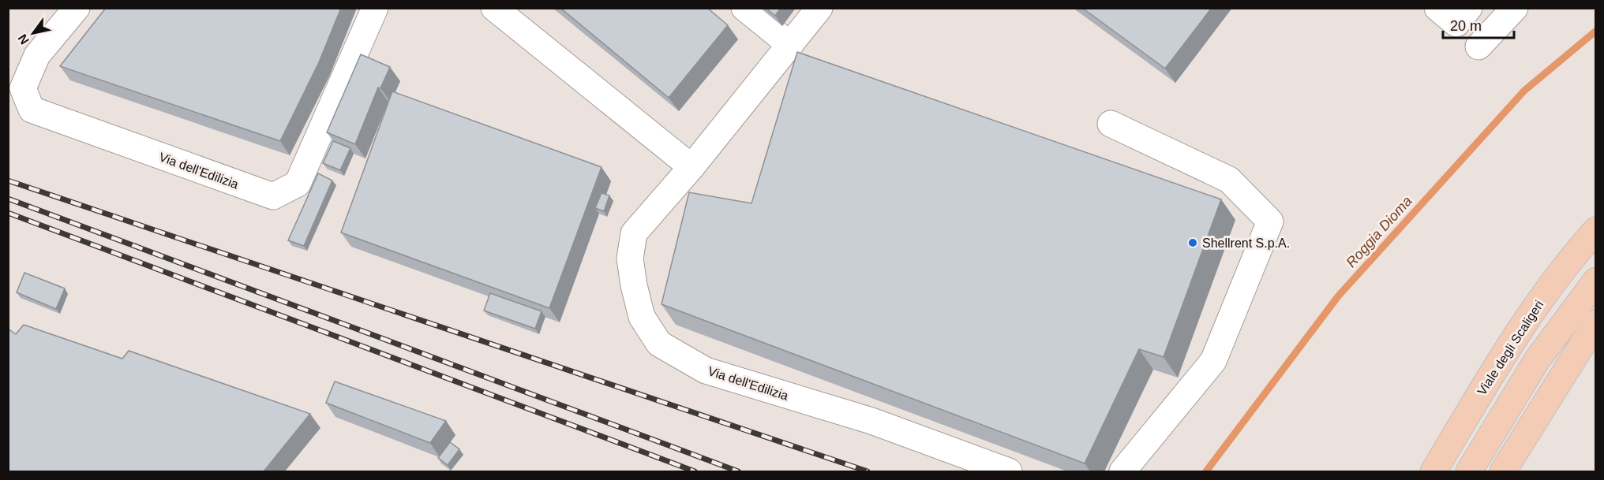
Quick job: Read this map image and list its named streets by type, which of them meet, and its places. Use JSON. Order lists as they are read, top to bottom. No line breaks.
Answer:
{"streets":{"highway":["Viale degli Scaligeri"],"street":["Via dell'Edilizia"]},"water":["Roggia Dioma"],"places":["Shellrent S.p.A."],"scale_bar":"20 m","north":"bottom left"}
